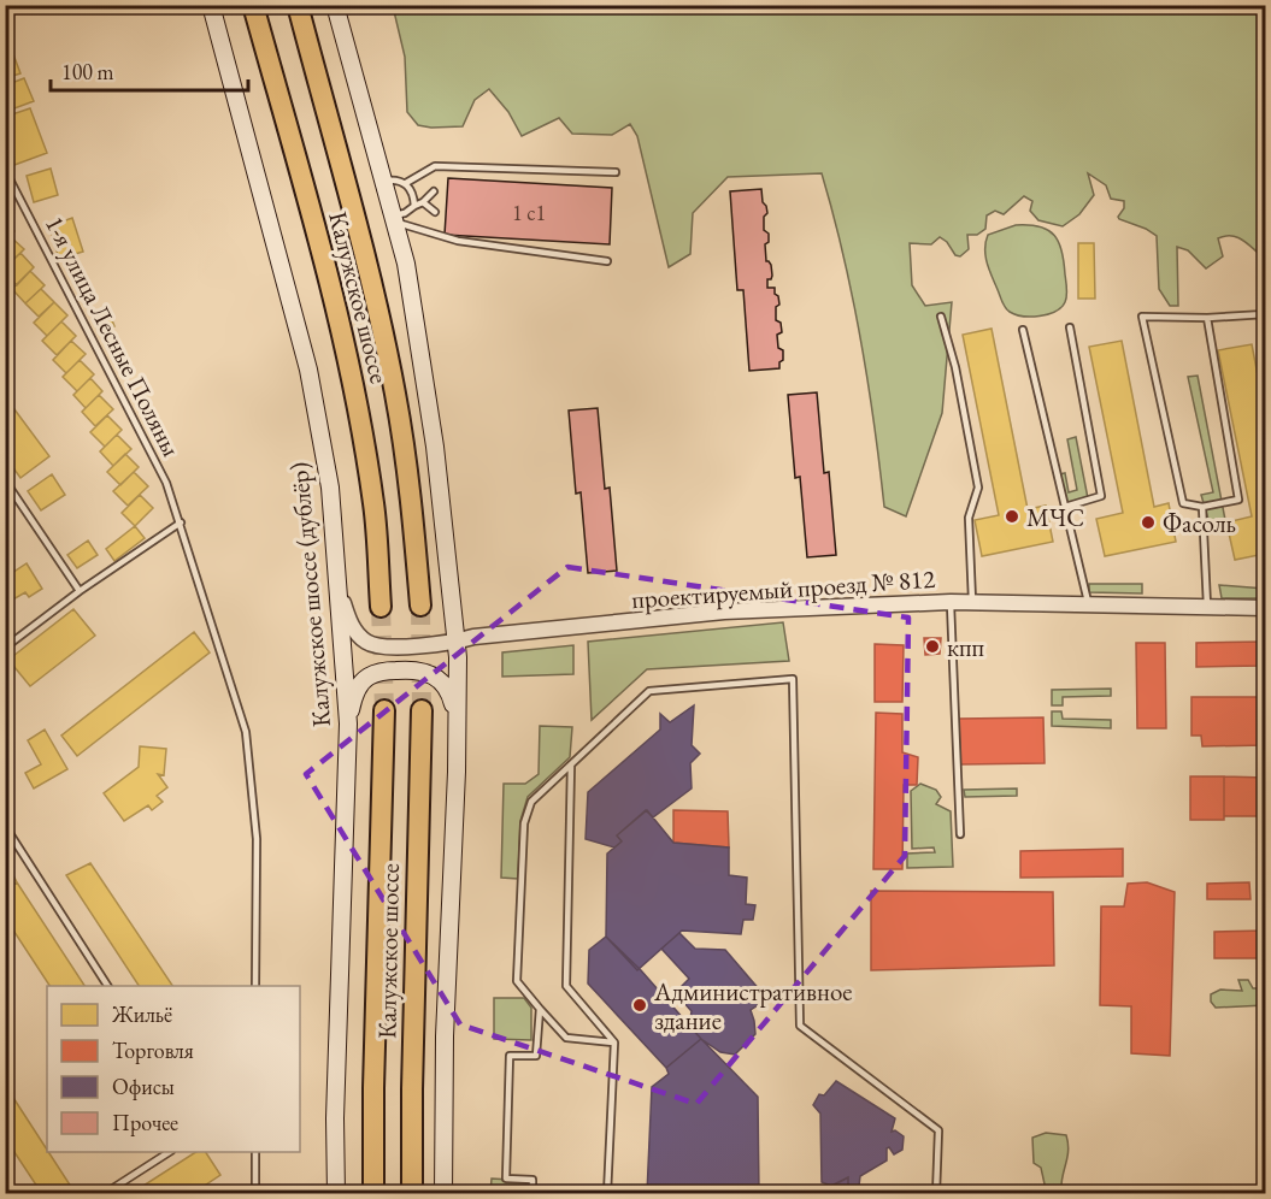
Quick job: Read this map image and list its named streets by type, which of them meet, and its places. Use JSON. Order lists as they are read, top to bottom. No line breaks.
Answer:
{"streets":{"highway":["Калужское шоссе"],"main road":["Калужское шоссе (дублёр)"],"street":["проектируемый проезд № 812"],"lane":["1-я улица Лесные Поляны"]},"crossings":[["проектируемый проезд № 812","Калужское шоссе (дублёр)"]],"places":["МЧС","Фасоль","кпп","Административное здание"],"house_numbers":["1 с1"],"legend":["Жильё","Торговля","Офисы","Прочее"],"scale_bar":"100 m"}
